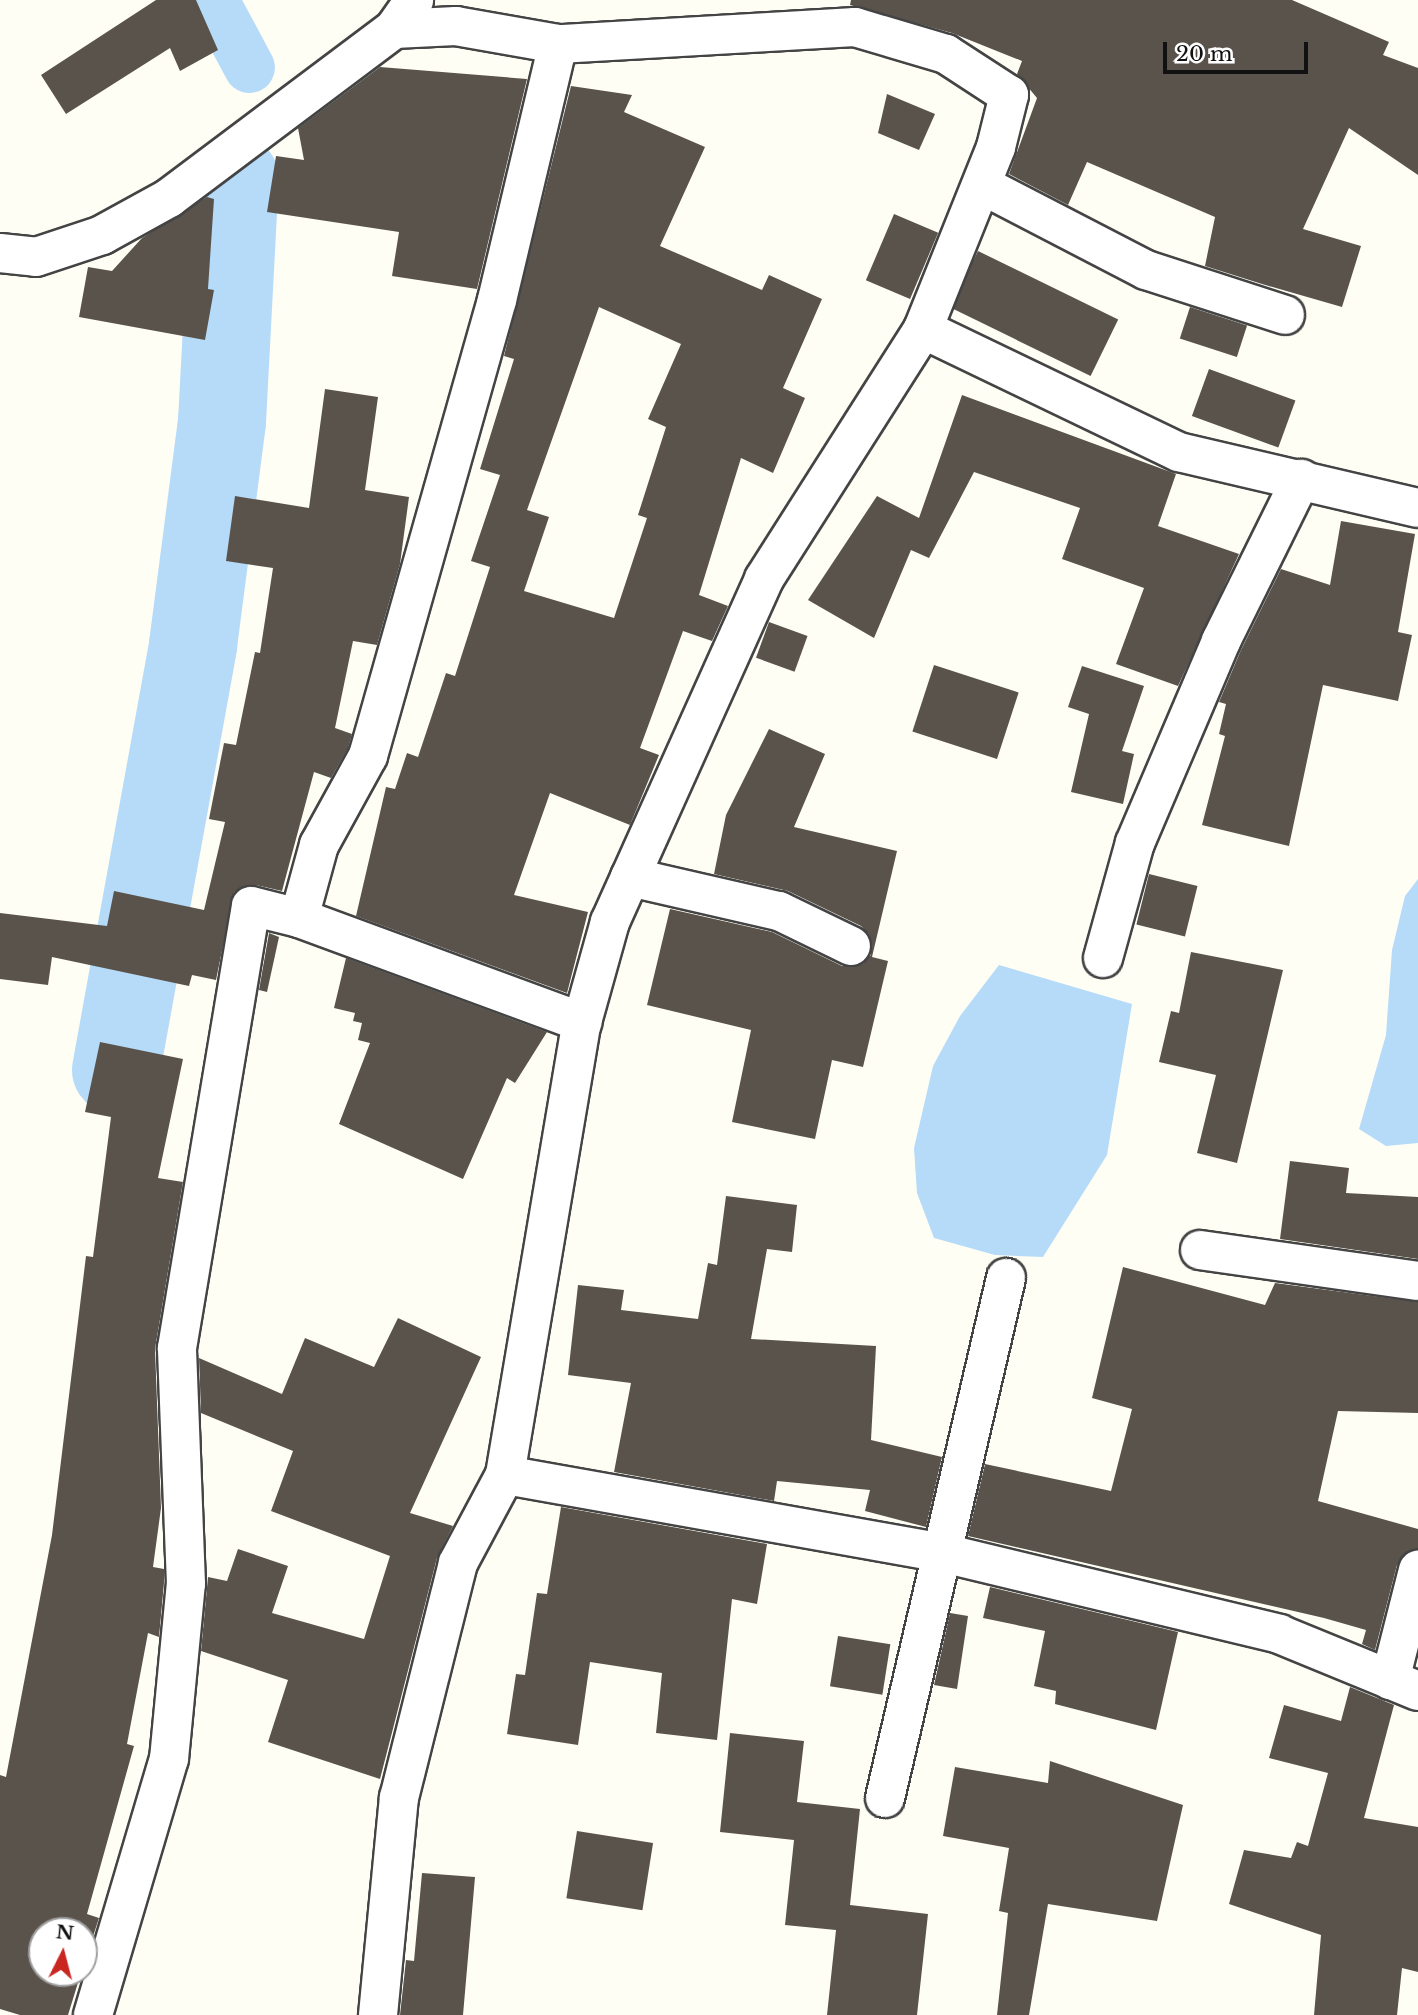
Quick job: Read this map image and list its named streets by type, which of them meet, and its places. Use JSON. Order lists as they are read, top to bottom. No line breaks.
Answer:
{"scale_bar":"20 m","north":"top"}
